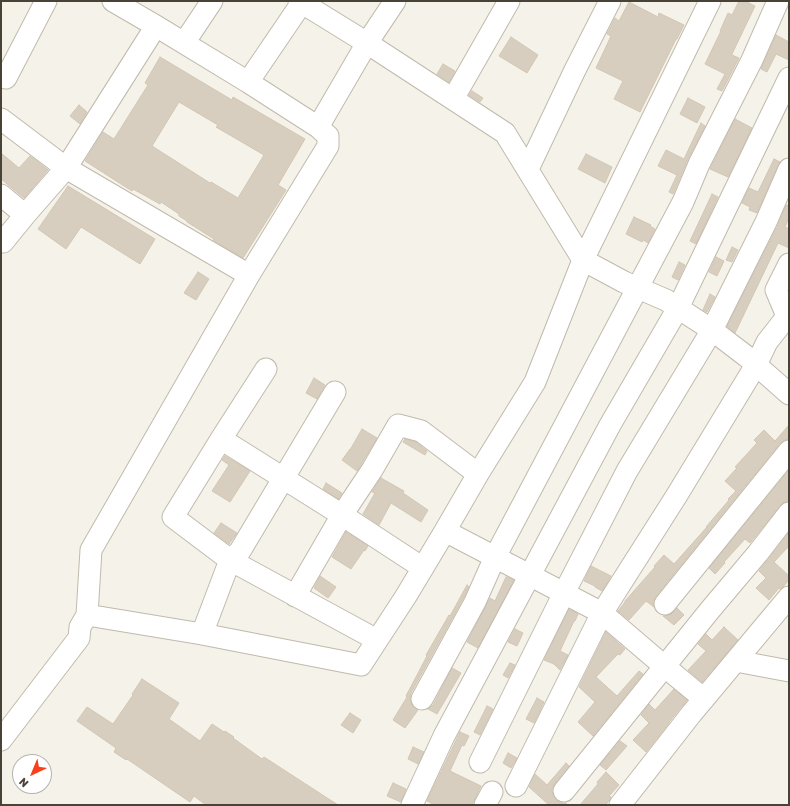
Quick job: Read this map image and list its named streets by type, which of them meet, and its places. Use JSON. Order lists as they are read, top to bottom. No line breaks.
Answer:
{"north":"bottom left"}
